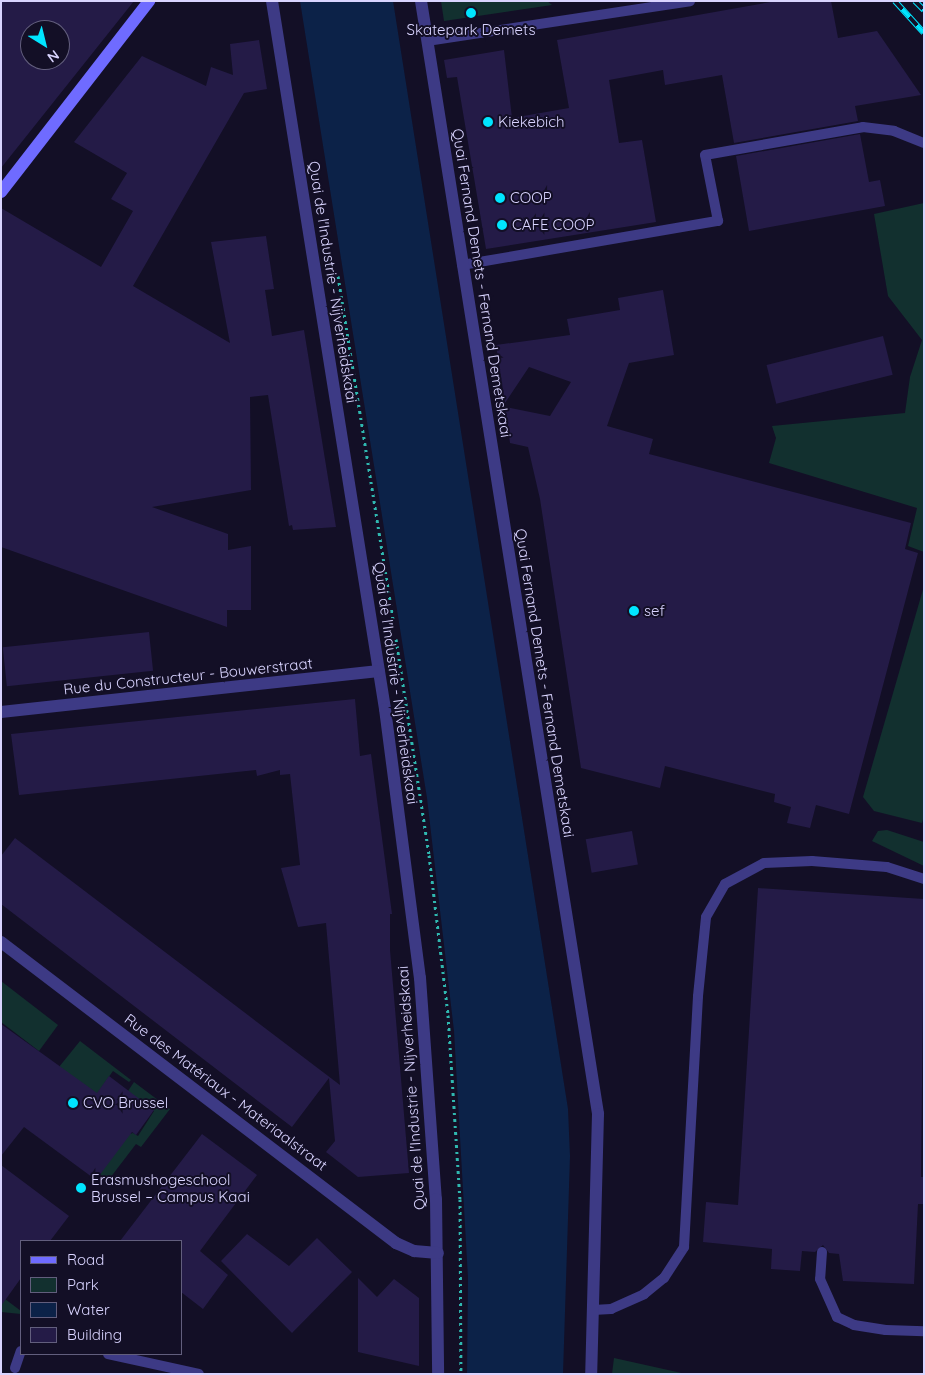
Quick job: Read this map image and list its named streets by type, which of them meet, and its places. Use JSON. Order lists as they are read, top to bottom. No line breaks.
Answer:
{"streets":{"street":["Quai de l'Industrie - Nijverheidskaai","Quai Fernand Demets - Fernand Demetskaai","Rue du Constructeur - Bouwerstraat","Rue des Matériaux - Materiaalstraat"]},"crossings":[["Quai de l'Industrie - Nijverheidskaai","Rue du Constructeur - Bouwerstraat"],["Quai de l'Industrie - Nijverheidskaai","Rue des Matériaux - Materiaalstraat"]],"places":["Skatepark Demets","Kiekebich","COOP","CAFE COOP","sef","CVO Brussel","Erasmushogeschool Brussel – Campus Kaai"],"legend":["Road","Park","Water","Building"],"north":"bottom right"}
